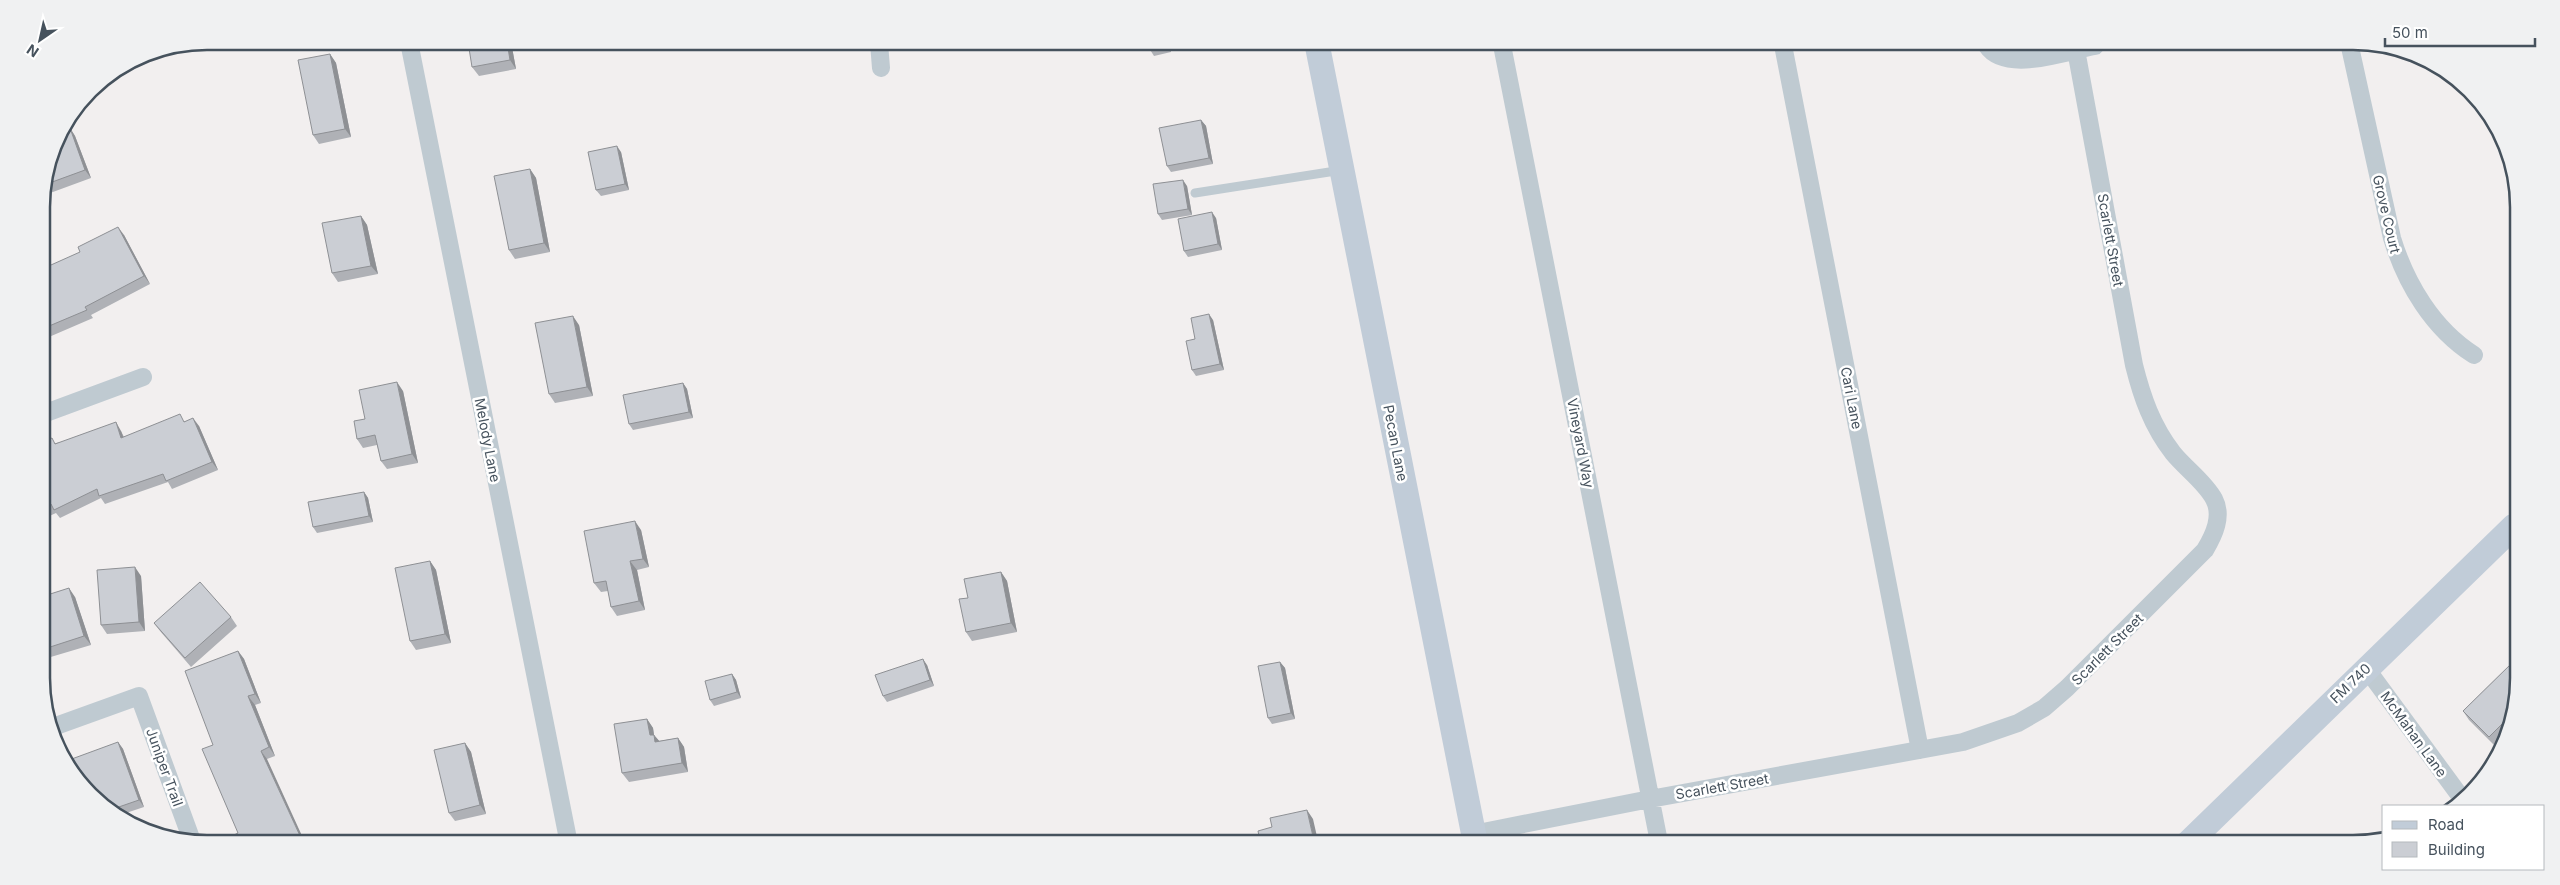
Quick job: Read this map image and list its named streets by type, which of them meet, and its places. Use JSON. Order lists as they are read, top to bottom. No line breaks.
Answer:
{"streets":{"street":["Grove Court","Scarlett Street","Cari Lane","Melody Lane","Pecan Lane","Vineyard Way","FM 740","McMahan Lane","Juniper Trail"]},"crossings":[["Scarlett Street","Cari Lane"],["Scarlett Street","Vineyard Way"],["FM 740","McMahan Lane"]],"legend":["Road","Building"],"scale_bar":"50 m","north":"bottom left"}
